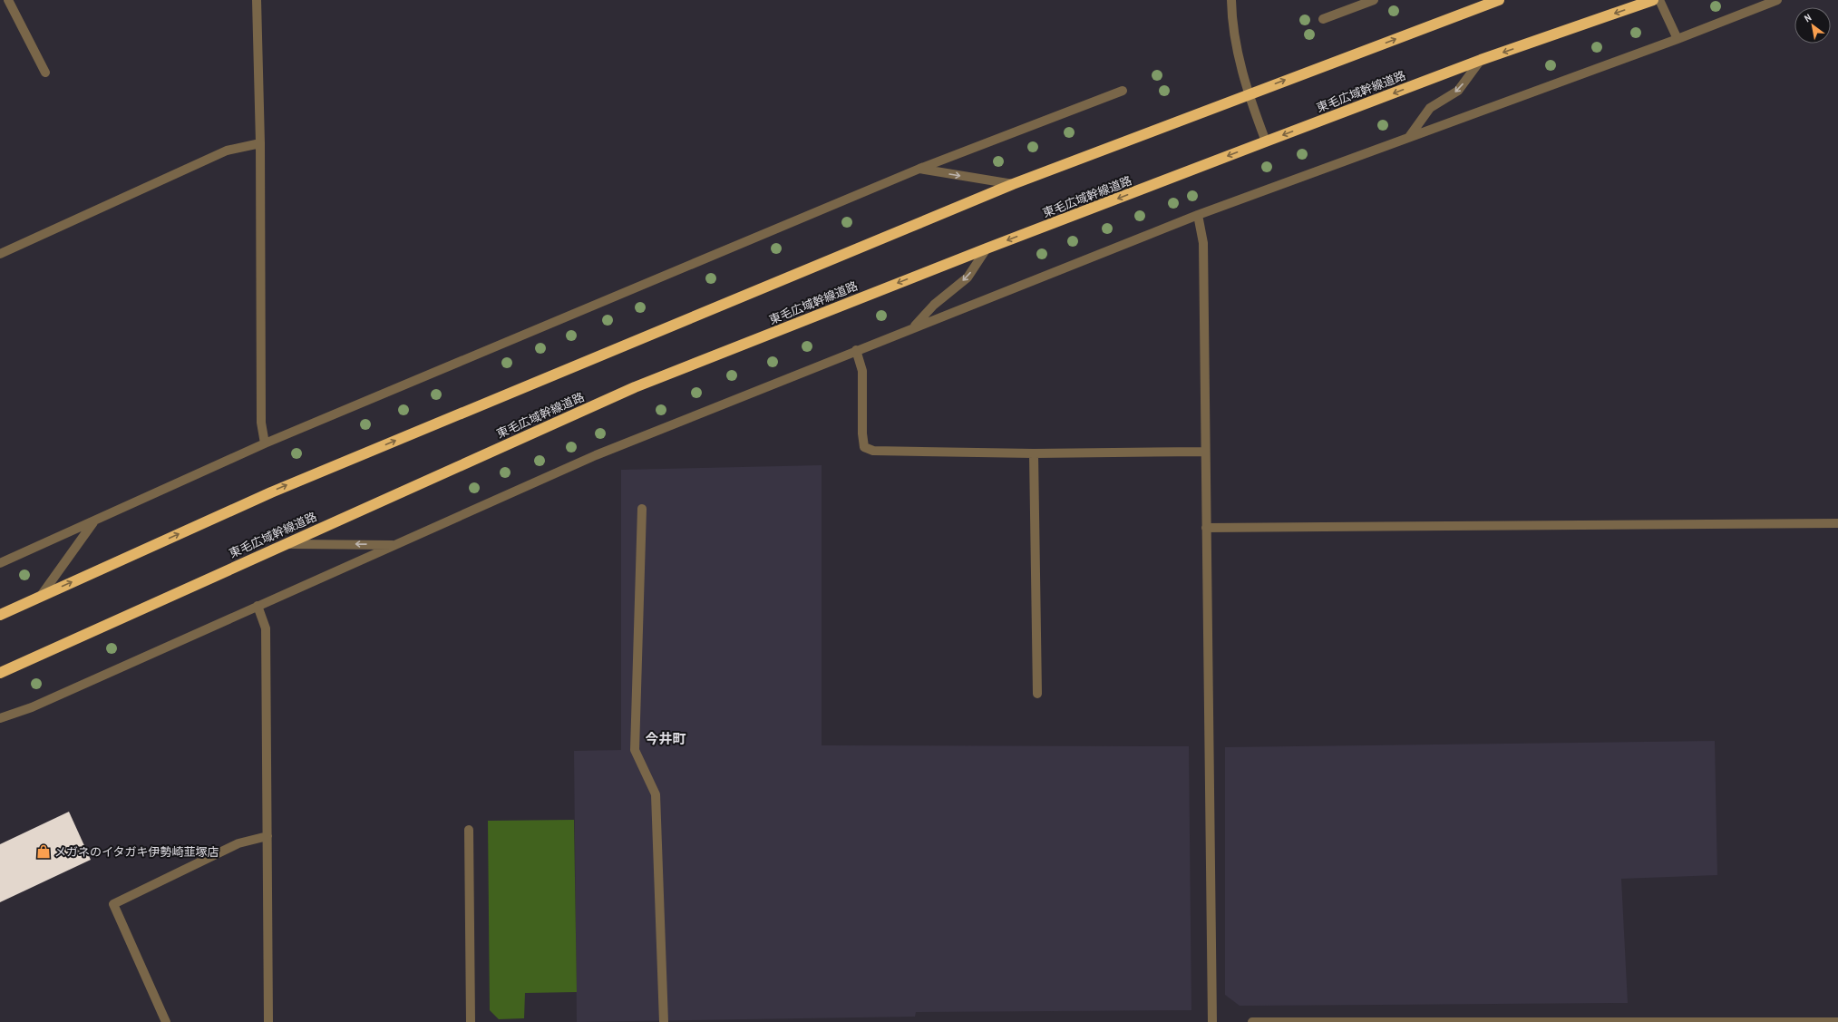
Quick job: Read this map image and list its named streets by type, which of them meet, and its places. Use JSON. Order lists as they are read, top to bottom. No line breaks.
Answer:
{"streets":{"highway":["東毛広域幹線道路"]},"districts":["今井町"],"places":{"shop":["メガネのイタガキ伊勢崎韮塚店"]},"north":"top left"}
